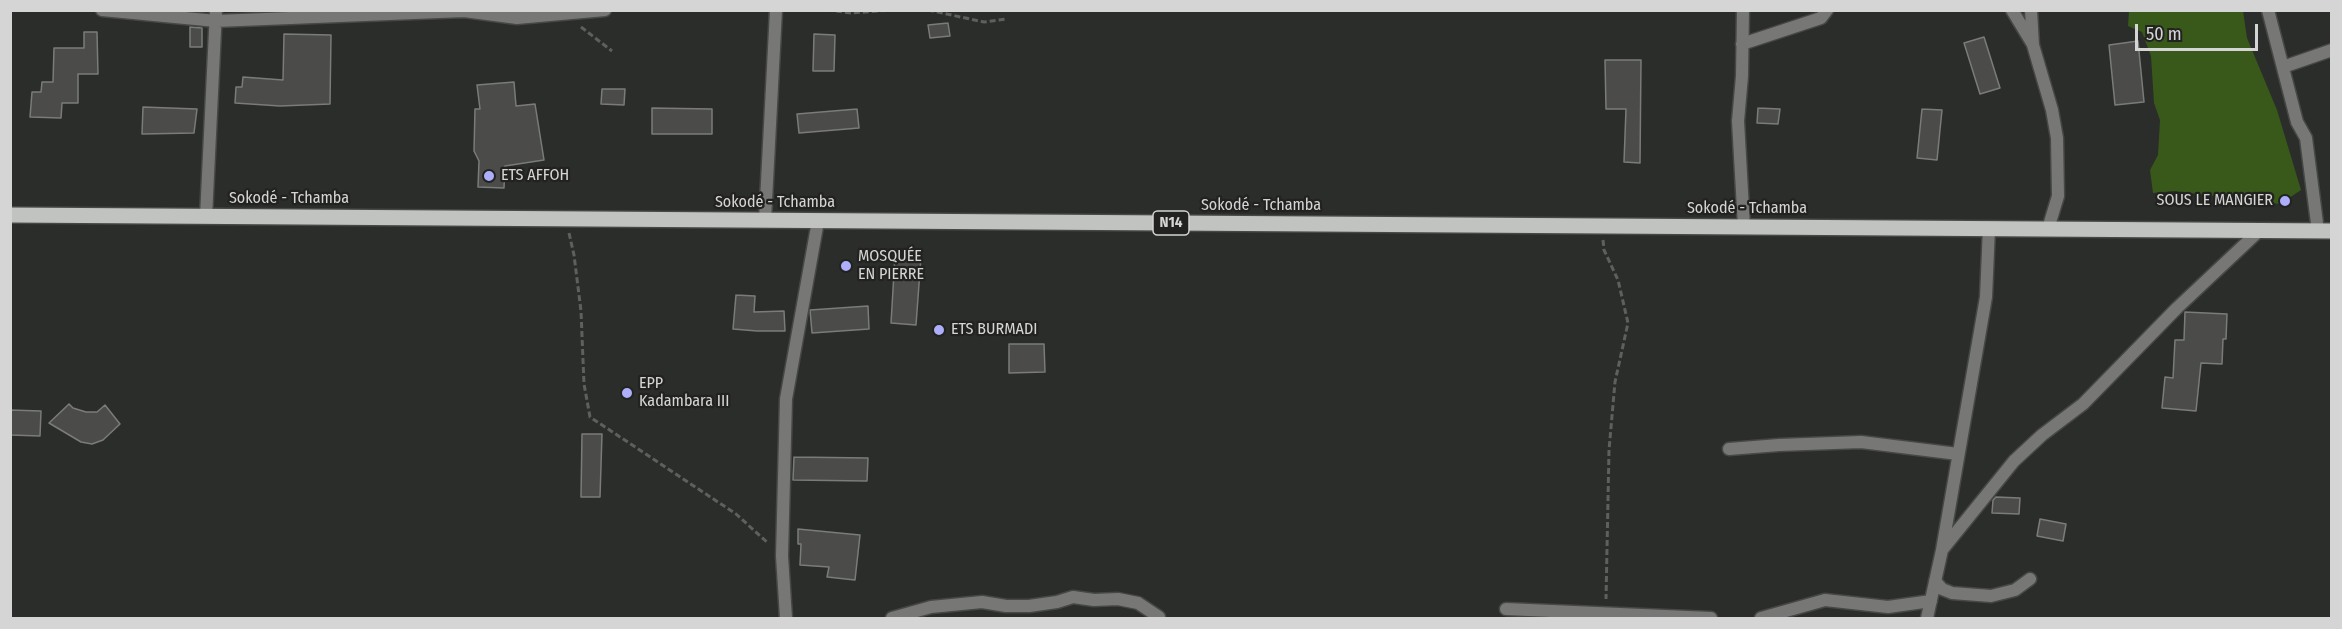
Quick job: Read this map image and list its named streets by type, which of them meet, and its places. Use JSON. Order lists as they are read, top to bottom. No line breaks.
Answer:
{"streets":{"main road":["Sokodé - Tchamba","N14"]},"places":["ETS AFFOH","SOUS LE MANGIER","MOSQUÉE EN PIERRE","ETS BURMADI","EPP Kadambara III"],"scale_bar":"50 m"}
